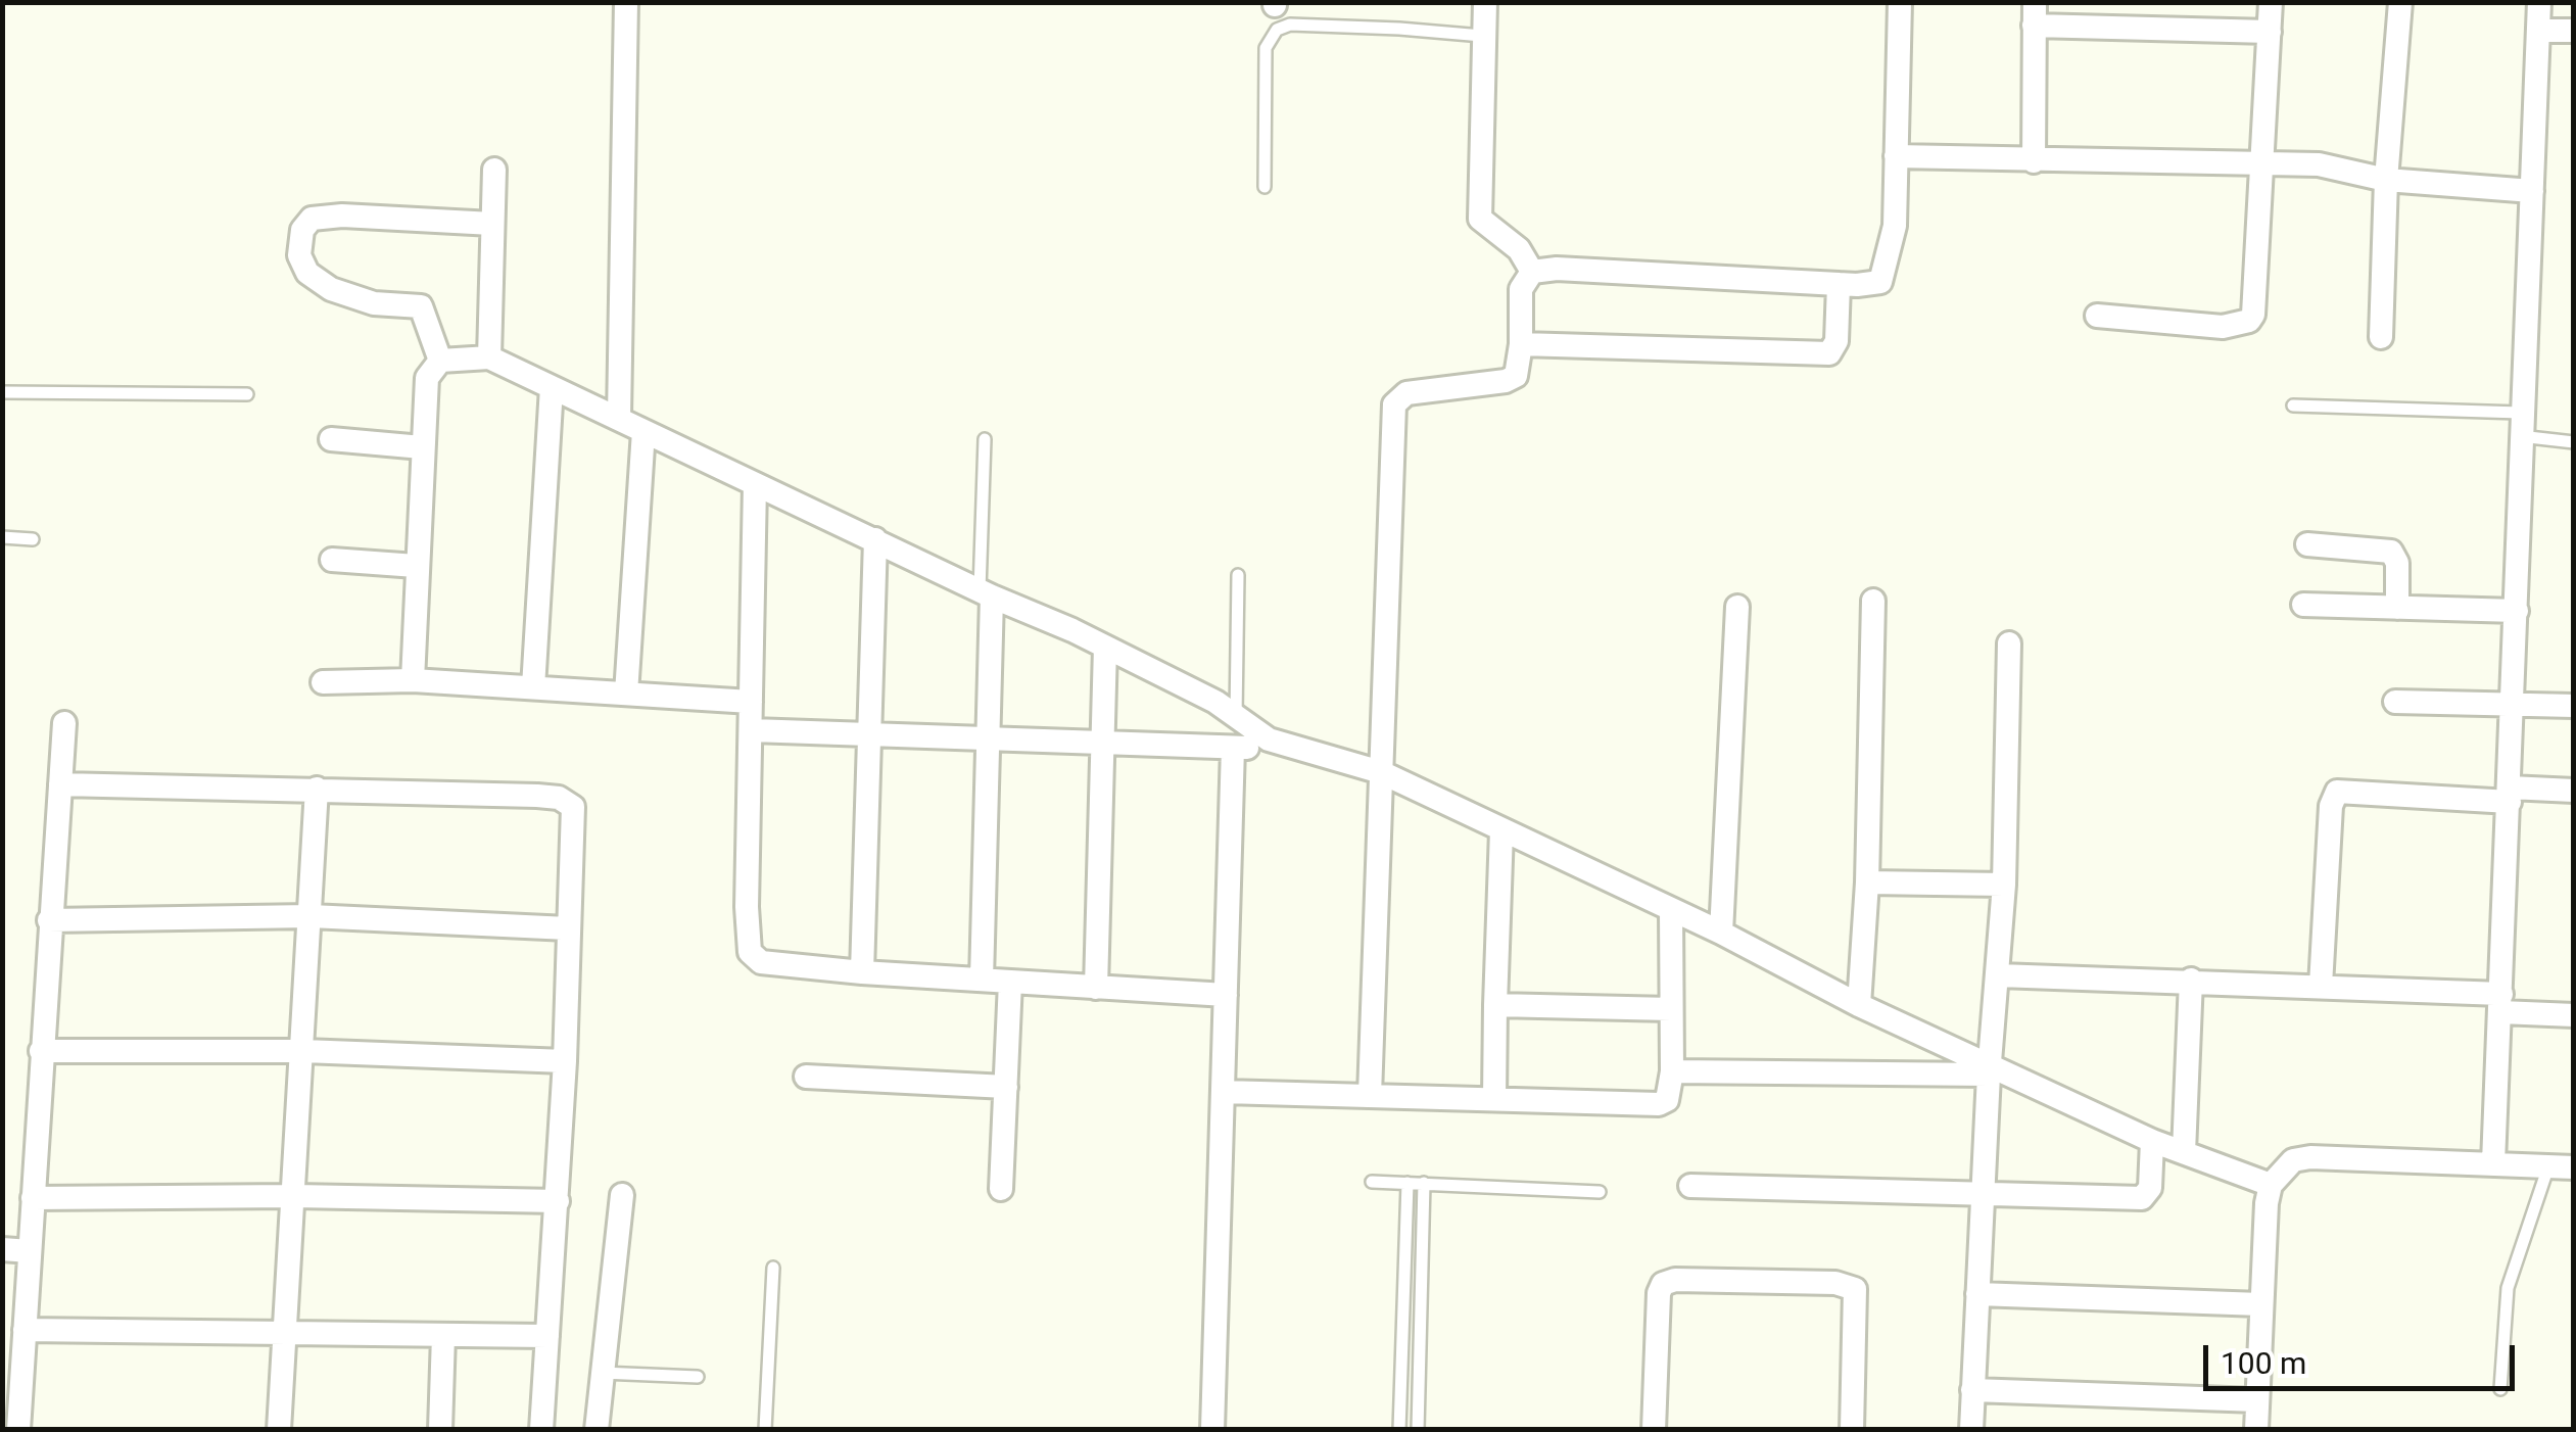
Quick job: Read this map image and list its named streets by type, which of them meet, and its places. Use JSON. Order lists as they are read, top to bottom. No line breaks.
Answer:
{"scale_bar":"100 m"}
